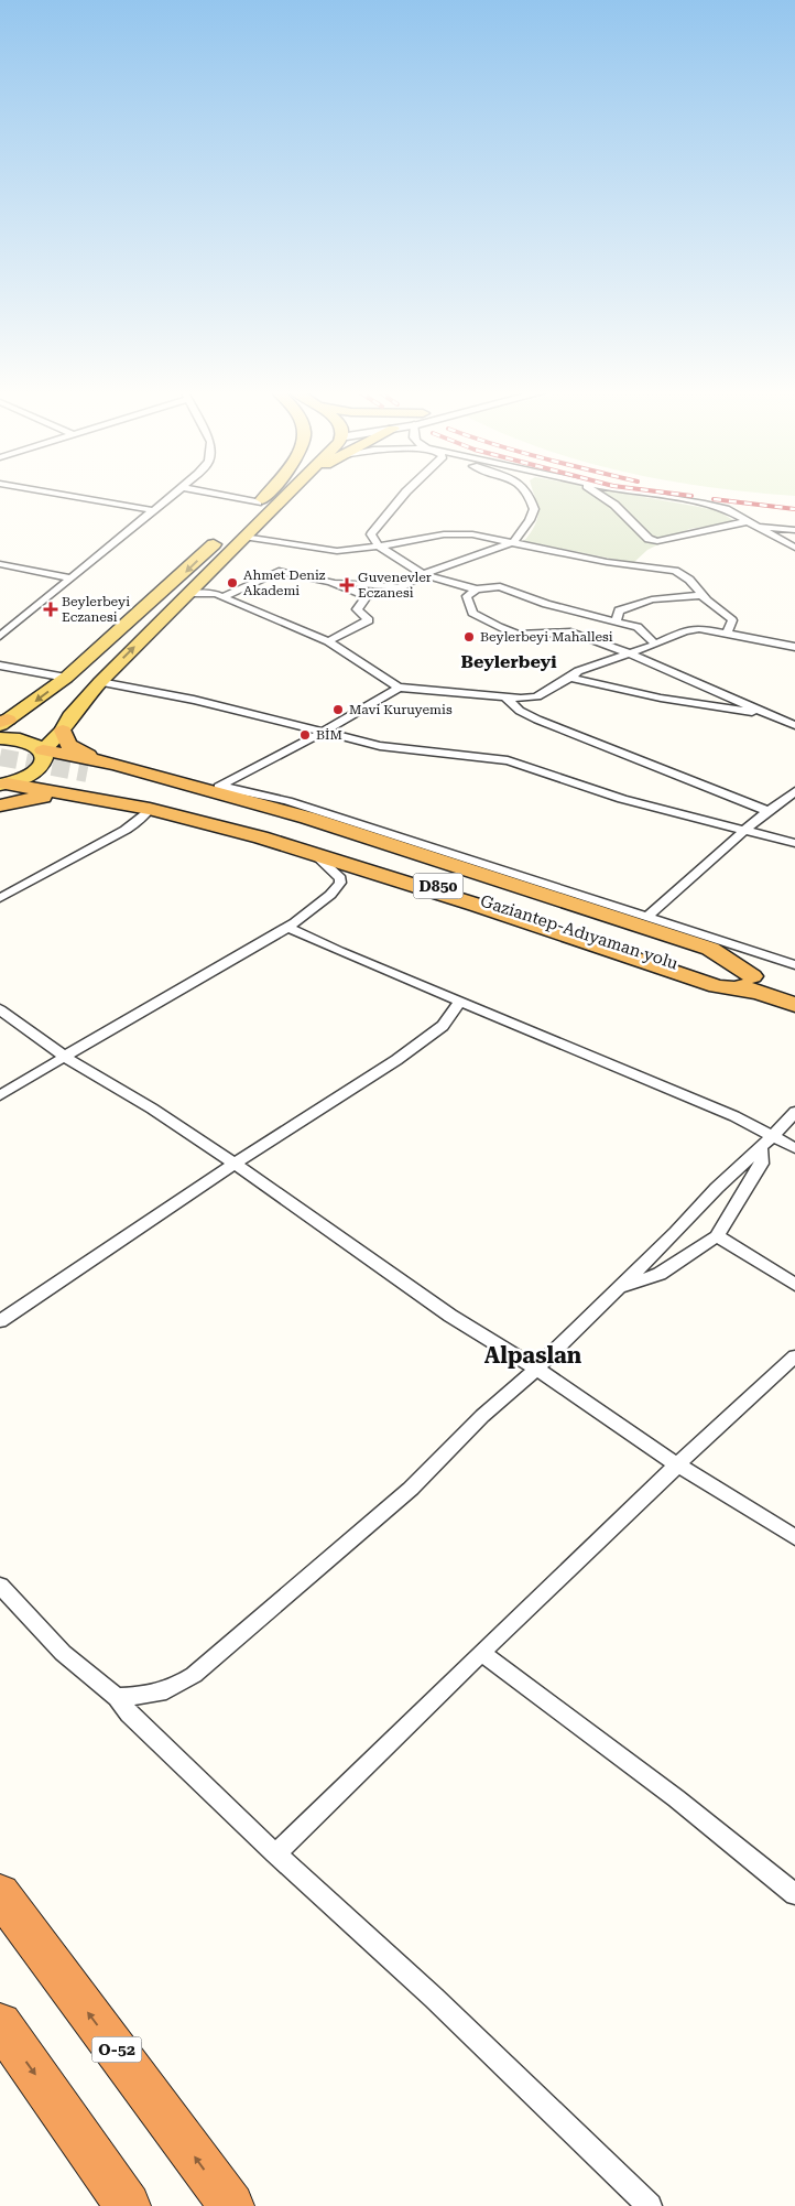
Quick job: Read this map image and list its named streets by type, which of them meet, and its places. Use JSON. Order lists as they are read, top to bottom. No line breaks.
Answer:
{"streets":{"highway":["D850","Gaziantep-Adıyaman yolu","O-52"]},"districts":["Beylerbeyi","Alpaslan"],"places":{"other":["Ahmet Deniz Akademi","Beylerbeyi Mahallesi","Mavi Kuruyemis","BİM"],"health":["Guvenevler Eczanesi","Beylerbeyi Eczanesi"]}}
